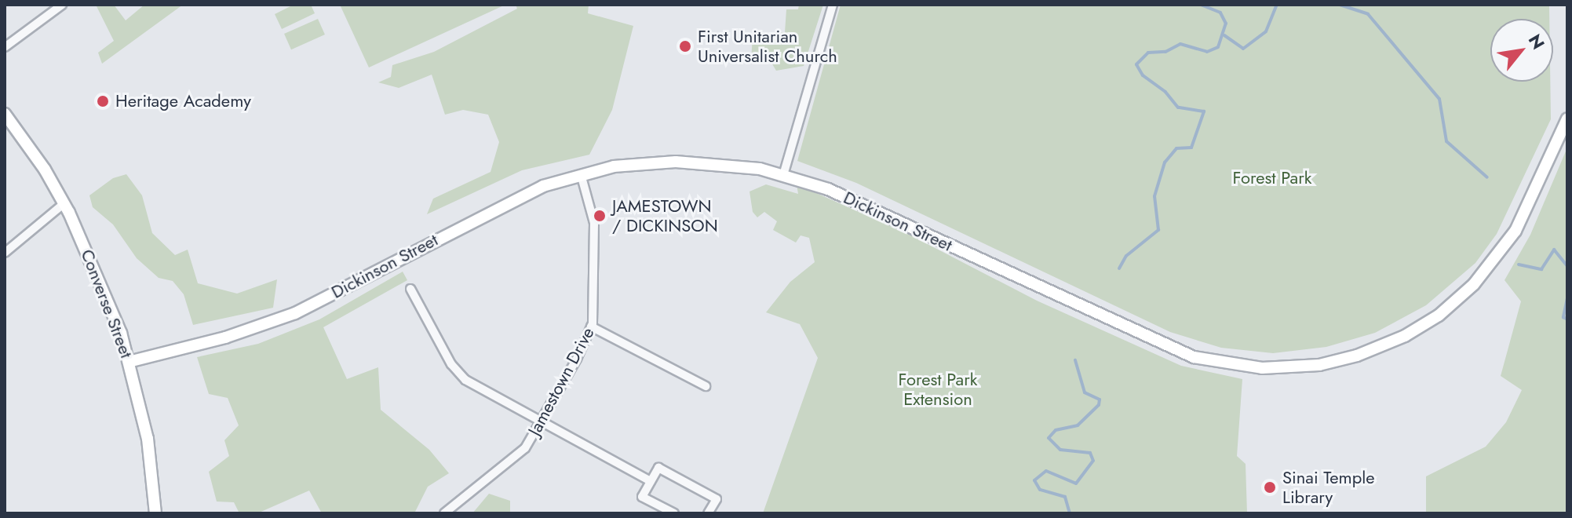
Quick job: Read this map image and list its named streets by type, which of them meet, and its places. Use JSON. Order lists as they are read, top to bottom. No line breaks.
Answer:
{"streets":{"main road":["Dickinson Street","Converse Street"],"street":["Jamestown Drive"]},"crossings":[["Dickinson Street","Converse Street"],["Dickinson Street","Jamestown Drive"]],"parks":["Forest Park","Forest Park Extension"],"places":["First Unitarian Universalist Church","Heritage Academy","JAMESTOWN / DICKINSON","Sinai Temple Library"],"north":"top right"}
